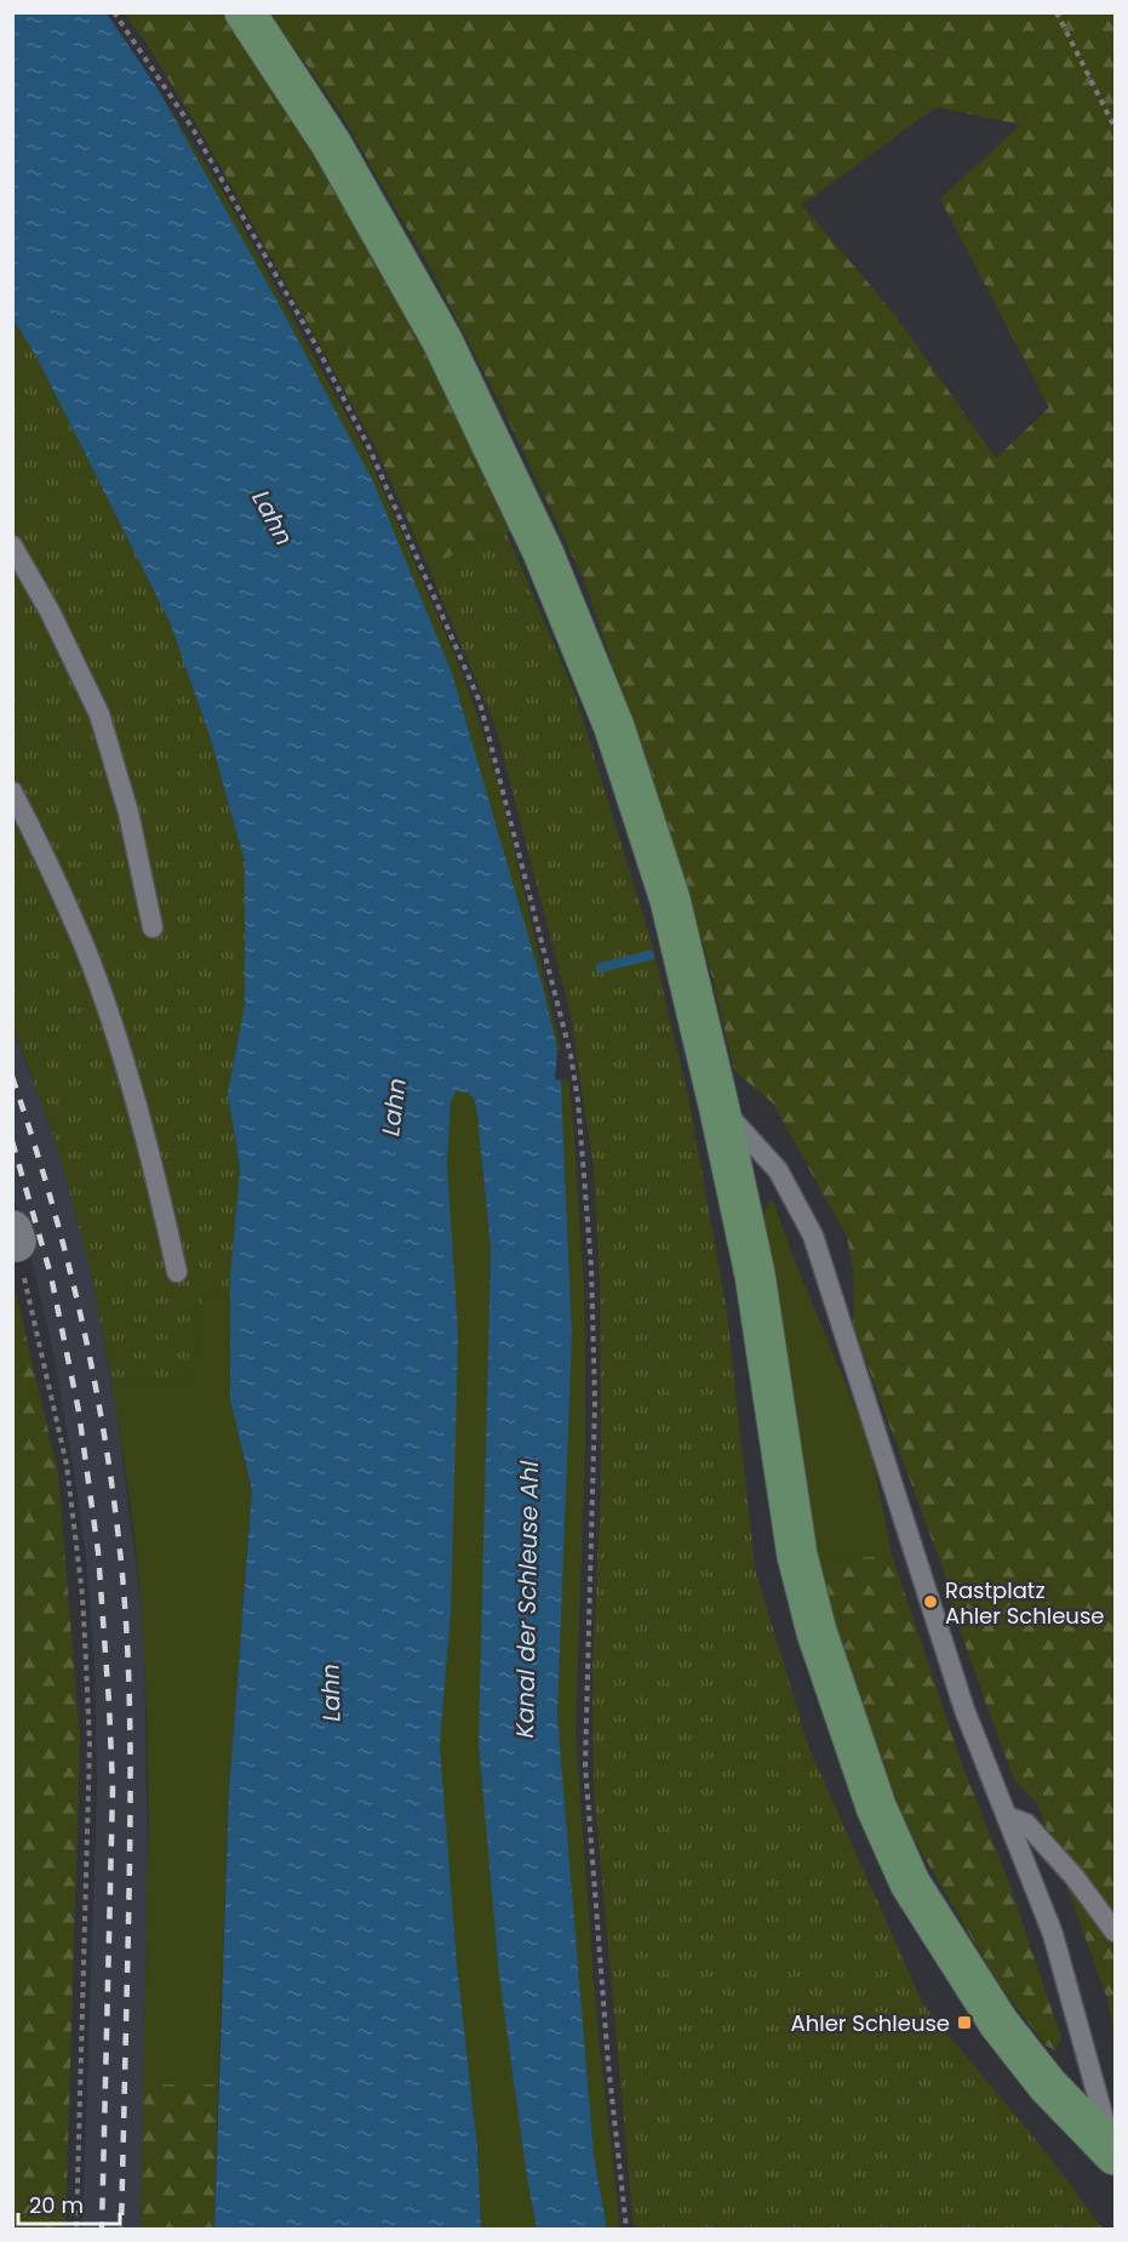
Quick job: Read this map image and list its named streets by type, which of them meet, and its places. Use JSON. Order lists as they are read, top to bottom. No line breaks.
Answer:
{"water":["Lahn","Kanal der Schleuse Ahl"],"places":{"other":["Rastplatz Ahler Schleuse"],"transit":["Ahler Schleuse"]},"scale_bar":"20 m"}
